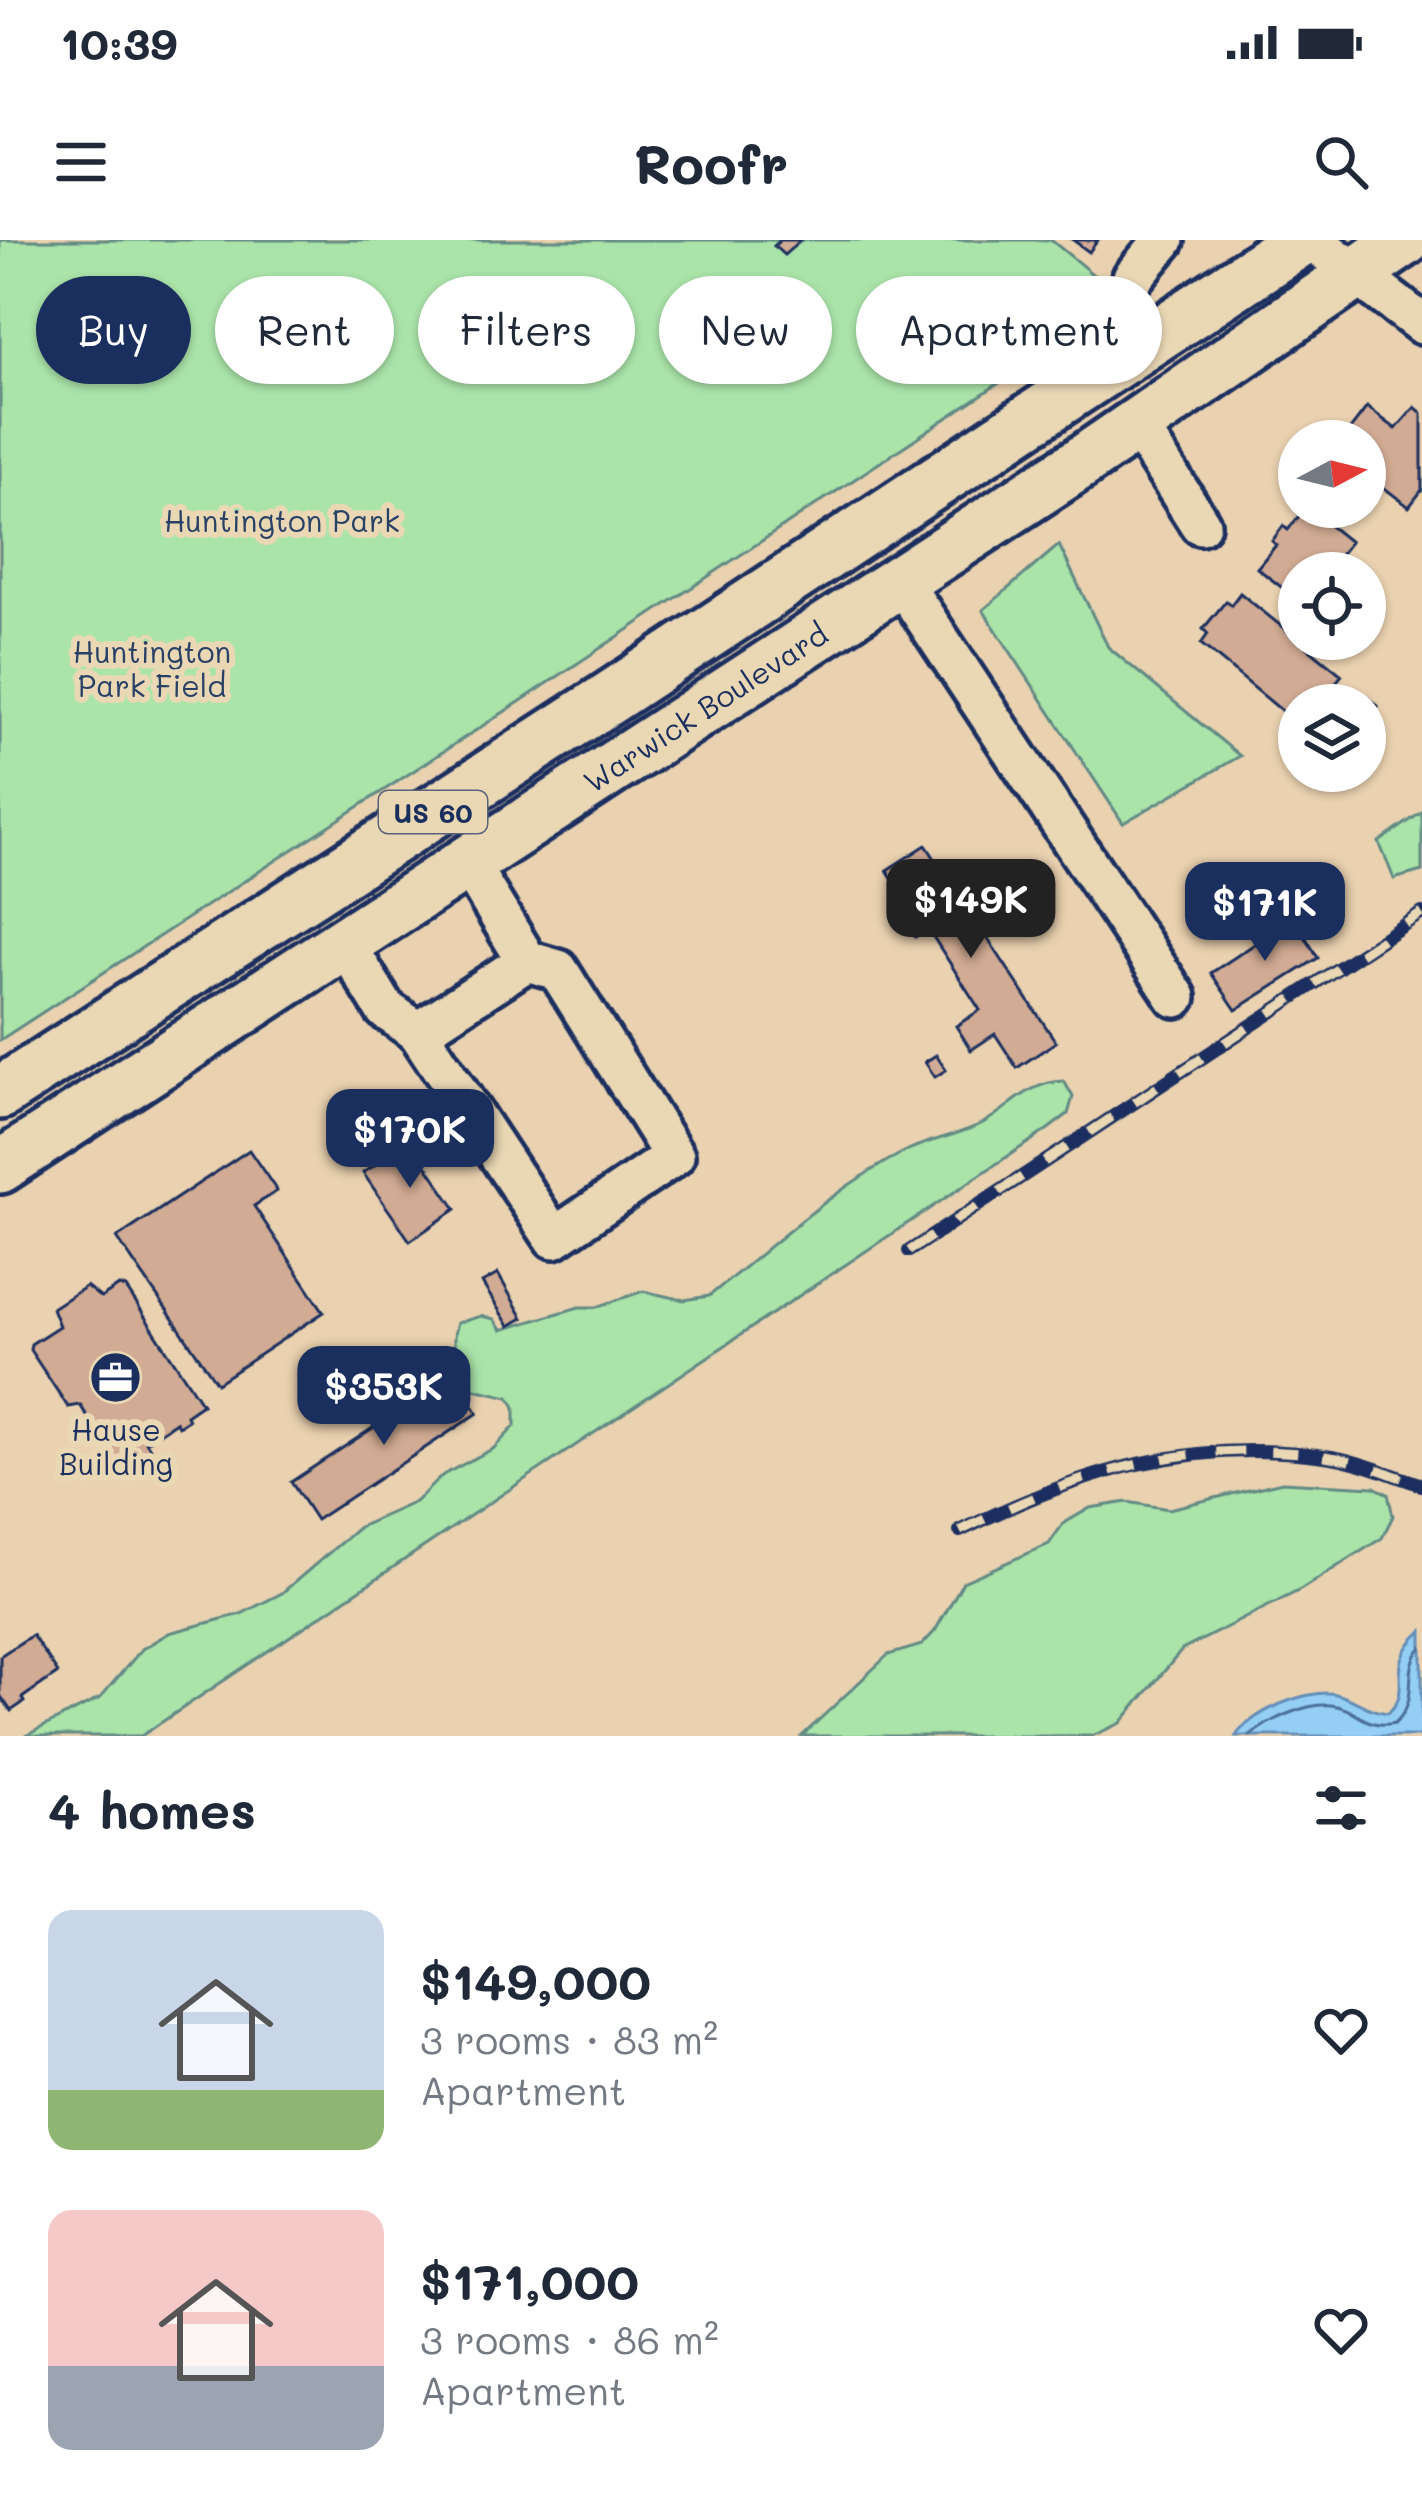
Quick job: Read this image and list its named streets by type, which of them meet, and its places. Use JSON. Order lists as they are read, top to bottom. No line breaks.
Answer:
{"streets":{"main road":["Warwick Boulevard","US 60"]},"parks":["Huntington Park","Huntington Park Field"],"places":{"office":["Hause Building"]},"north":"right","page":{"status":"10:39","header":"Roofr","chip":["Buy","Rent","Filters","New","Apartment"],"price":["$149K","$171K","$170K","$353K"],"heading":"4 homes","list":[{"name":"$149,000","note":"3 rooms · 83 m² · Apartment"},{"name":"$171,000","note":"3 rooms · 86 m² · Apartment"}]}}
